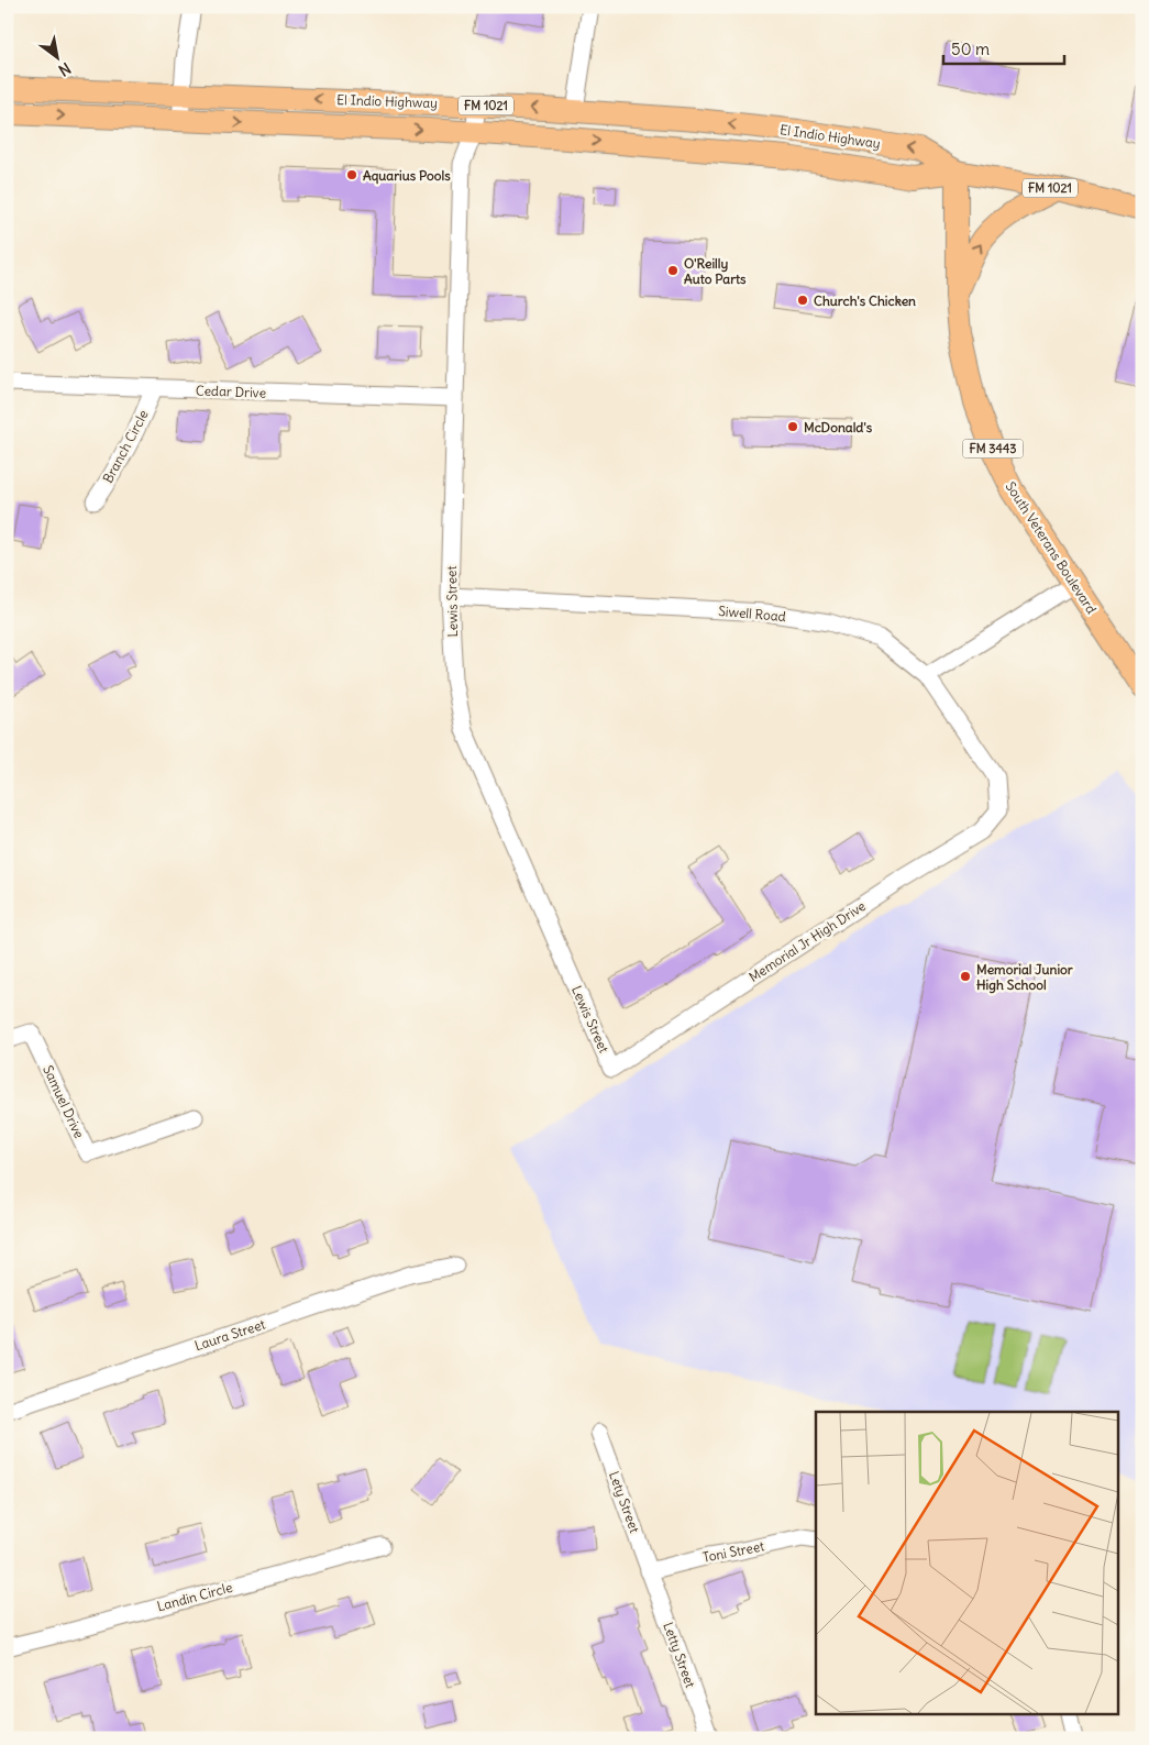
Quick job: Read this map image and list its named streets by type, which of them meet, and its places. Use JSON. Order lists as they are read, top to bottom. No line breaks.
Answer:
{"streets":{"main road":["El Indio Highway","FM 1021","FM 3443","South Veterans Boulevard"],"street":["Cedar Drive","Branch Circle","Lewis Street","Siwell Road","Memorial Jr High Drive","Samuel Drive","Laura Street","Lety Street","Toni Street","Landin Circle","Letty Street"]},"crossings":[["El Indio Highway","South Veterans Boulevard"],["El Indio Highway","Lewis Street"],["Cedar Drive","Branch Circle"],["Cedar Drive","Lewis Street"],["Lewis Street","Siwell Road"],["Lewis Street","Memorial Jr High Drive"],["Siwell Road","Memorial Jr High Drive"],["Lety Street","Toni Street"],["Lety Street","Letty Street"],["Toni Street","Letty Street"]],"places":["Aquarius Pools","O'Reilly Auto Parts","Church's Chicken","McDonald's","Memorial Junior High School"],"scale_bar":"50 m","north":"bottom right"}
